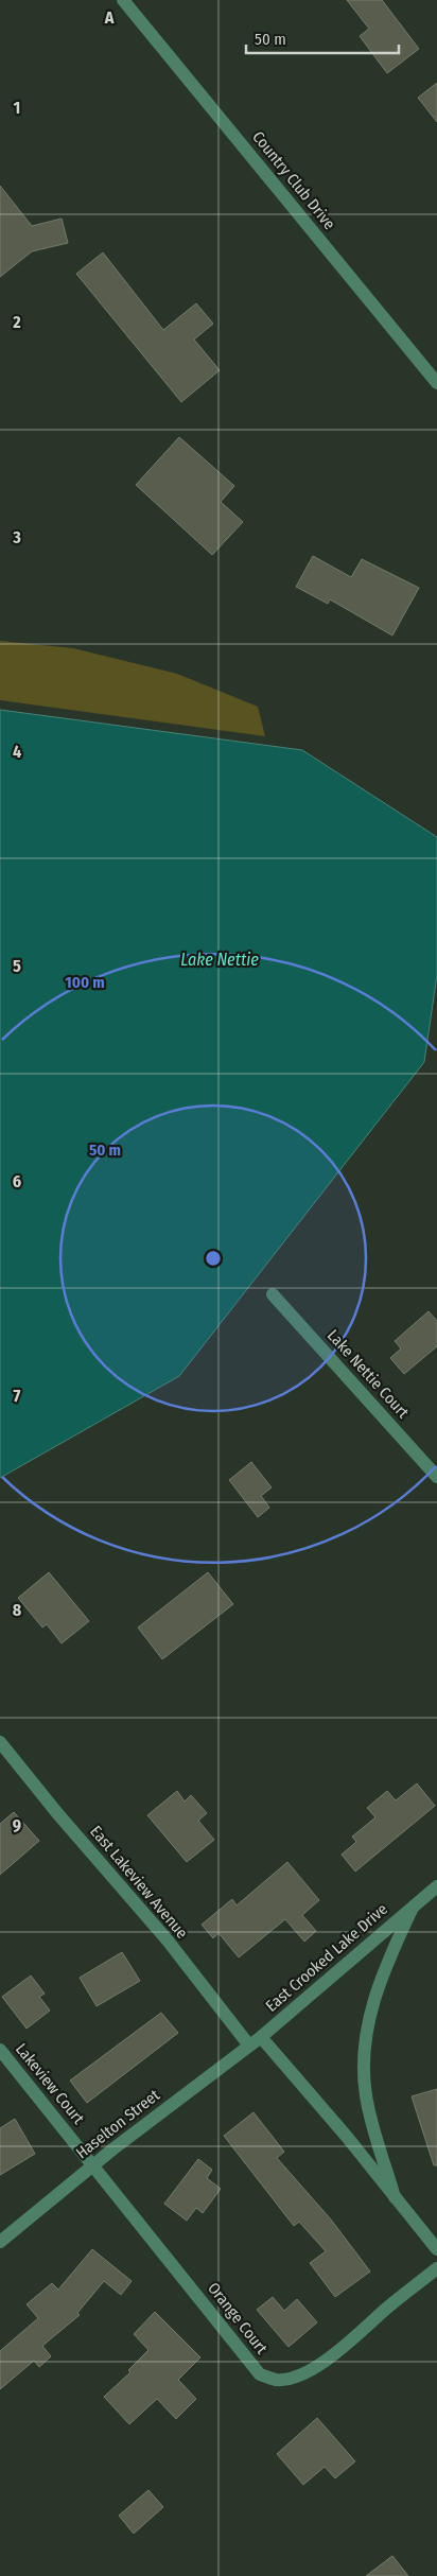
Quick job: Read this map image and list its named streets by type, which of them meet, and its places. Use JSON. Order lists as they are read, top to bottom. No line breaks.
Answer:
{"streets":{"street":["Country Club Drive","Lake Nettie Court","East Lakeview Avenue","East Crooked Lake Drive","Lakeview Court","Haselton Street","Orange Court"]},"crossings":[["East Lakeview Avenue","East Crooked Lake Drive"],["East Lakeview Avenue","Haselton Street"],["East Crooked Lake Drive","Haselton Street"],["Lakeview Court","Haselton Street"],["Lakeview Court","Orange Court"],["Haselton Street","Orange Court"]],"water":["Lake Nettie"],"scale_bar":"50 m","grid":{"columns":["A"],"rows":["1","2","3","4","5","6","7","8","9"]},"rings":["100 m","50 m"]}
